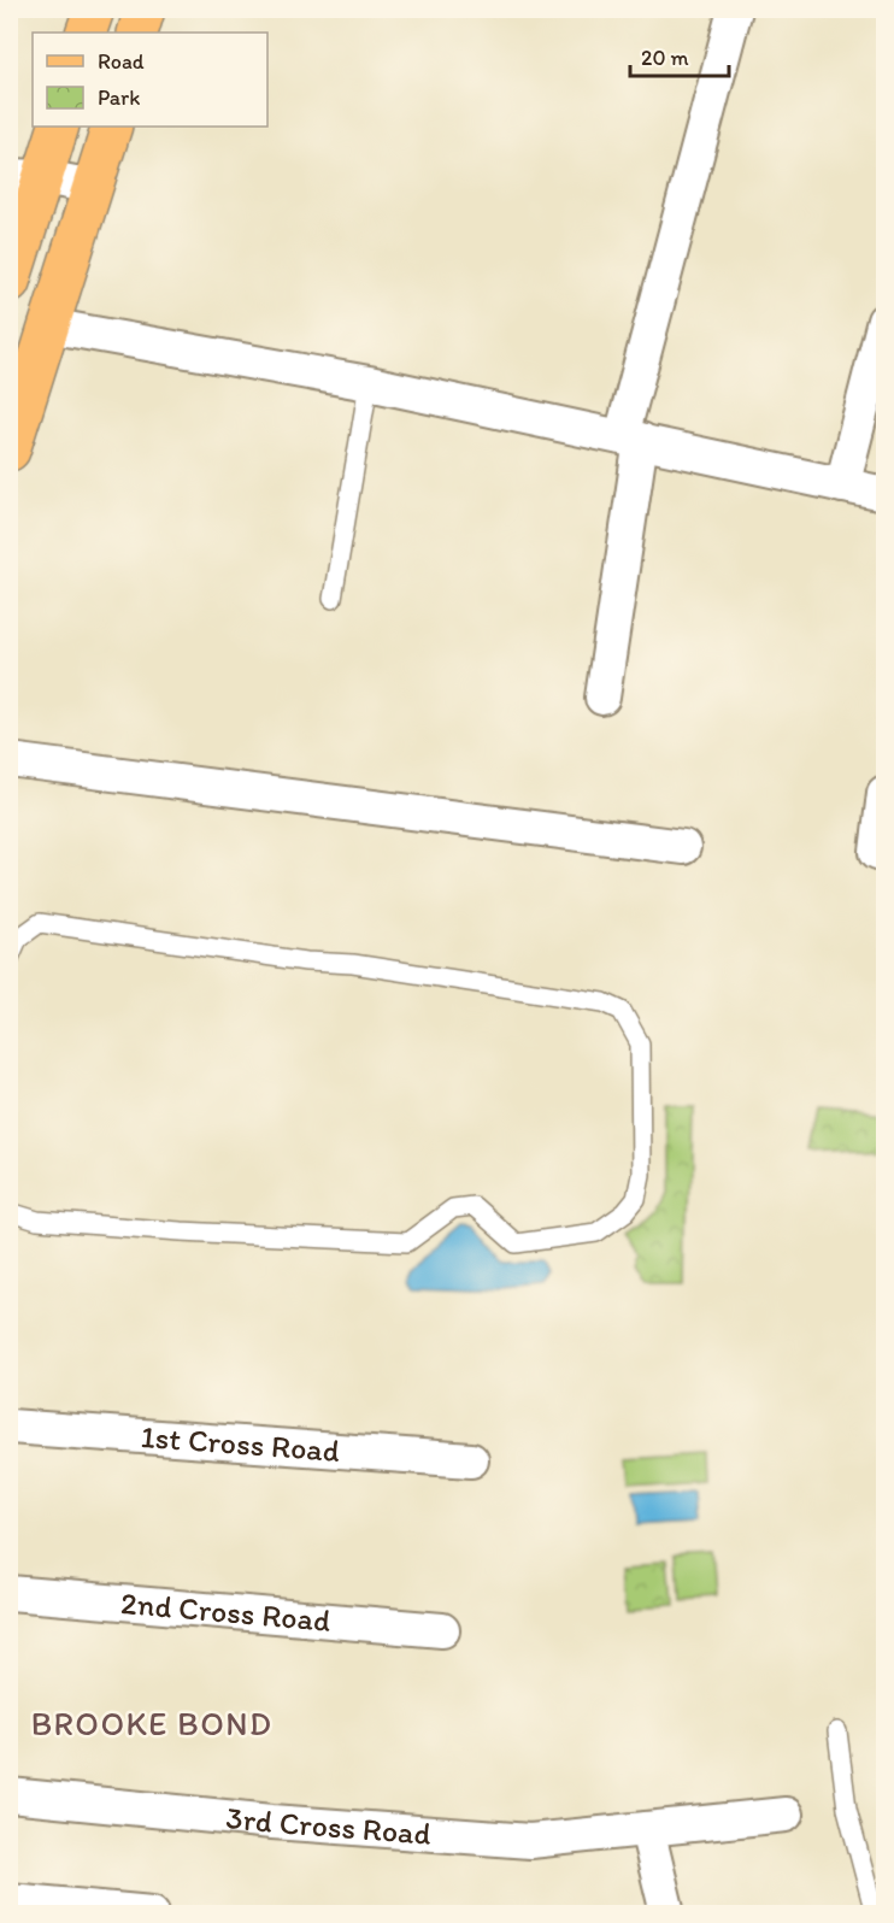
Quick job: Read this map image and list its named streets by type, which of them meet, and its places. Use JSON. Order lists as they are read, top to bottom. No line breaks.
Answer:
{"streets":{"street":["1st Cross Road","2nd Cross Road","3rd Cross Road"]},"districts":["BROOKE BOND"],"legend":["Road","Park"],"scale_bar":"20 m"}
